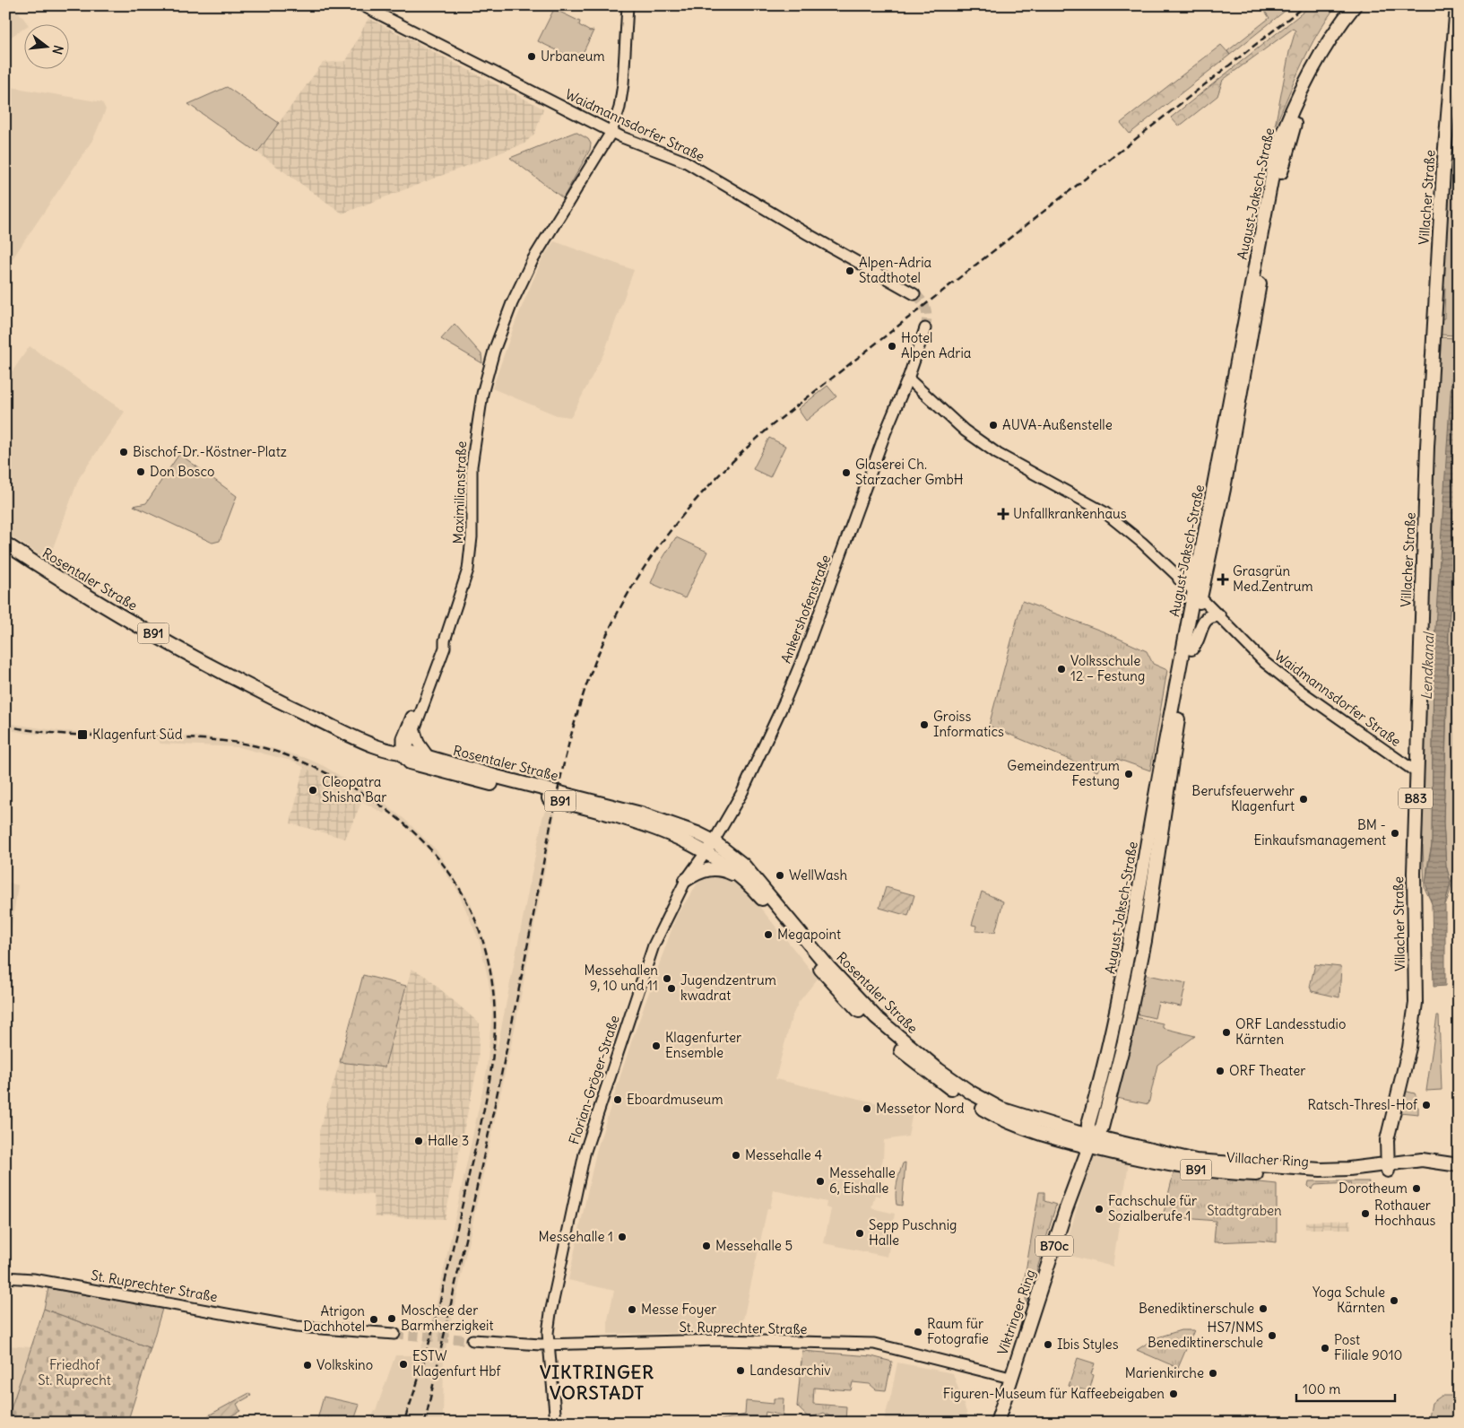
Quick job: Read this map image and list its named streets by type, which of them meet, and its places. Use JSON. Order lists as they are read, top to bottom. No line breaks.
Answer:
{"streets":{"main road":["August-Jaksch-Straße","Villacher Straße","Rosentaler Straße","B91","B83","Villacher Ring","B70c","Viktringer Ring"],"street":["Waidmannsdorfer Straße","Maximilianstraße","Ankershofenstraße","Florian-Gröger-Straße","St. Ruprechter Straße"]},"crossings":[["Waidmannsdorfer Straße","August-Jaksch-Straße"],["Waidmannsdorfer Straße","Villacher Straße"],["Waidmannsdorfer Straße","Maximilianstraße"],["Waidmannsdorfer Straße","Ankershofenstraße"],["August-Jaksch-Straße","Rosentaler Straße"],["August-Jaksch-Straße","Villacher Ring"],["August-Jaksch-Straße","Viktringer Ring"],["Villacher Straße","Villacher Ring"],["Maximilianstraße","Rosentaler Straße"],["Rosentaler Straße","Ankershofenstraße"],["Rosentaler Straße","Florian-Gröger-Straße"],["Rosentaler Straße","Villacher Ring"],["Rosentaler Straße","Viktringer Ring"],["Ankershofenstraße","Florian-Gröger-Straße"],["Florian-Gröger-Straße","St. Ruprechter Straße"],["Villacher Ring","Viktringer Ring"],["St. Ruprechter Straße","Viktringer Ring"]],"districts":["VIKTRINGER VORSTADT"],"water":["Lendkanal"],"parks":["Stadtgraben","Friedhof St. Ruprecht"],"places":{"other":["Urbaneum","Alpen-Adria Stadthotel","Hotel Alpen Adria","AUVA-Außenstelle","Bischof-Dr.-Köstner-Platz","Don Bosco","Glaserei Ch. Starzacher GmbH","Volksschule 12 – Festung","Groiss Informatics","Gemeindezentrum Festung","Cleopatra Shisha Bar","Berufsfeuerwehr Klagenfurt","BM - Einkaufsmanagement","WellWash","Megapoint","Messehallen 9, 10 und 11","Jugendzentrum kwadrat","ORF Landesstudio Kärnten","Klagenfurter Ensemble","ORF Theater","Eboardmuseum","Ratsch-Thresl-Hof","Messetor Nord","Halle 3","Messehalle 4","Messehalle 6, Eishalle","Dorotheum","Fachschule für Sozialberufe 1","Rothauer Hochhaus","Sepp Puschnig Halle","Messehalle 1","Messehalle 5","Yoga Schule Kärnten","Benediktinerschule","Messe Foyer","Moschee der Barmherzigkeit","Atrigon Dachhotel","Raum für Fotografie","HS7/NMS Benediktinerschule","Ibis Styles","Post Filiale 9010","ESTW Klagenfurt Hbf","Volkskino","Landesarchiv","Marienkirche","Figuren-Museum für Kaffeebeigaben"],"health":["Unfallkrankenhaus","Grasgrün Med.Zentrum"],"transit":["Klagenfurt Süd"]},"scale_bar":"100 m","north":"right"}
